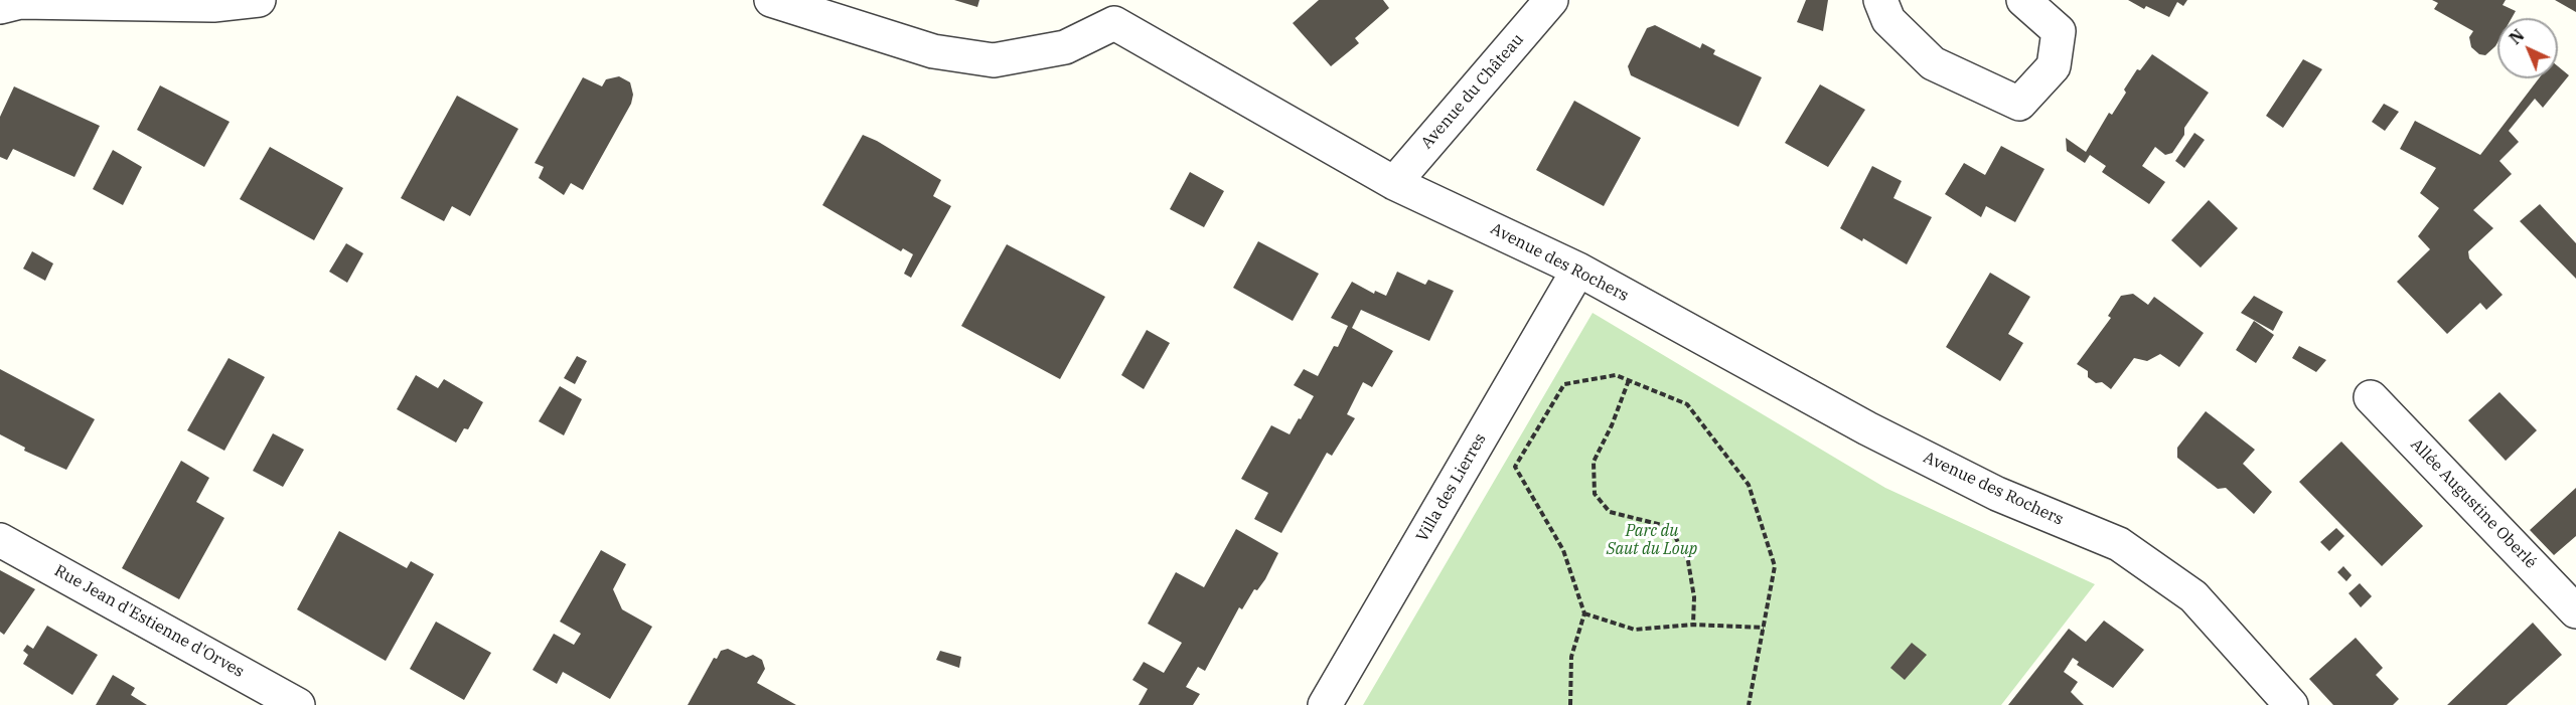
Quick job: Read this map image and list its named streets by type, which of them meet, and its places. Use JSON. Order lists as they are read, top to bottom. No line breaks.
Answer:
{"streets":{"street":["Avenue du Château","Avenue des Rochers","Villa des Lierres","Allée Augustine Oberlé","Rue Jean d'Estienne d'Orves"]},"crossings":[["Avenue du Château","Avenue des Rochers"],["Avenue des Rochers","Villa des Lierres"]],"parks":["Parc du Saut du Loup"],"north":"top left"}
